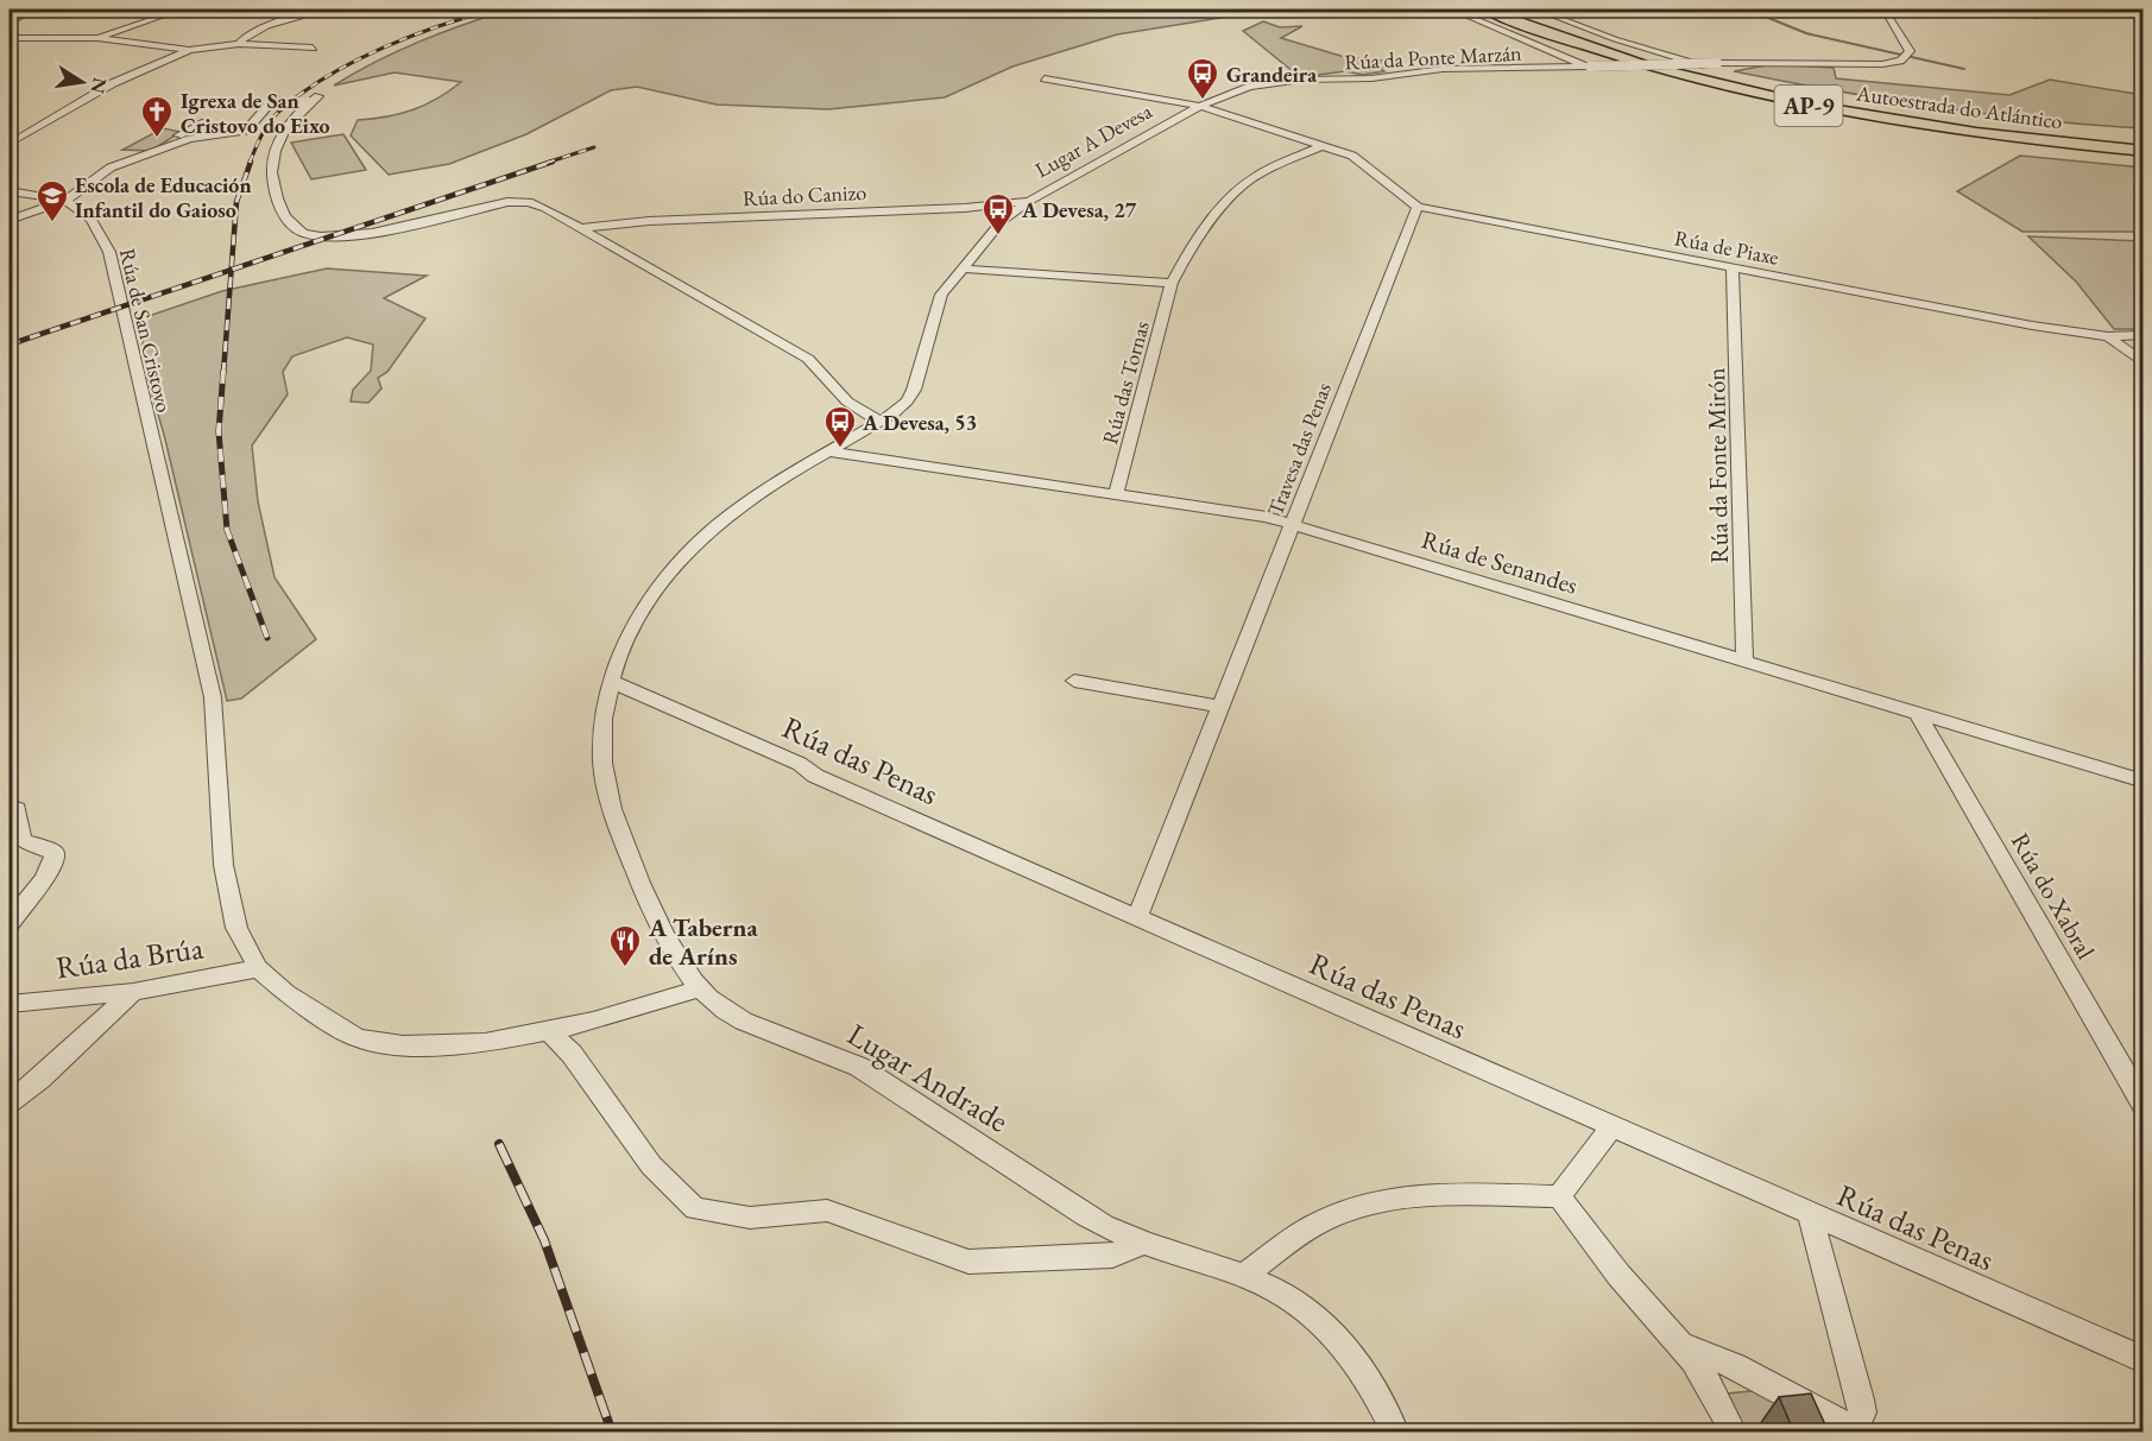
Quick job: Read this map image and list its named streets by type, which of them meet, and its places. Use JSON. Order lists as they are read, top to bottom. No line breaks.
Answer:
{"streets":{"highway":["AP-9","Autoestrada do Atlántico"],"street":["Rúa da Ponte Marzán","Lugar A Devesa","Rúa do Canizo","Rúa de Piaxe","Rúa de San Cristovo","Rúa das Tornas","Travesa das Penas","Rúa da Fonte Mirón","Rúa de Senandes","Rúa das Penas","Rúa do Xabral","Rúa da Brúa","Lugar Andrade"]},"crossings":[["Rúa da Ponte Marzán","Autoestrada do Atlántico"],["Rúa da Ponte Marzán","Lugar A Devesa"],["Lugar A Devesa","Rúa do Canizo"],["Lugar A Devesa","Rúa de Senandes"],["Lugar A Devesa","Rúa das Penas"],["Lugar A Devesa","Lugar Andrade"],["Rúa de Piaxe","Rúa das Tornas"],["Rúa de Piaxe","Travesa das Penas"],["Rúa de Piaxe","Rúa da Fonte Mirón"],["Rúa de San Cristovo","Rúa da Brúa"],["Rúa de San Cristovo","Lugar Andrade"],["Rúa das Tornas","Rúa de Senandes"],["Travesa das Penas","Rúa de Senandes"],["Travesa das Penas","Rúa das Penas"],["Rúa da Fonte Mirón","Rúa de Senandes"],["Rúa de Senandes","Rúa do Xabral"]],"places":{"bus stop":["Grandeira","A Devesa, 27","A Devesa, 53"],"church":["Igrexa de San Cristovo do Eixo"],"school or university":["Escola de Educación Infantil do Gaioso"],"restaurant":["A Taberna de Aríns"]},"north":"right"}
